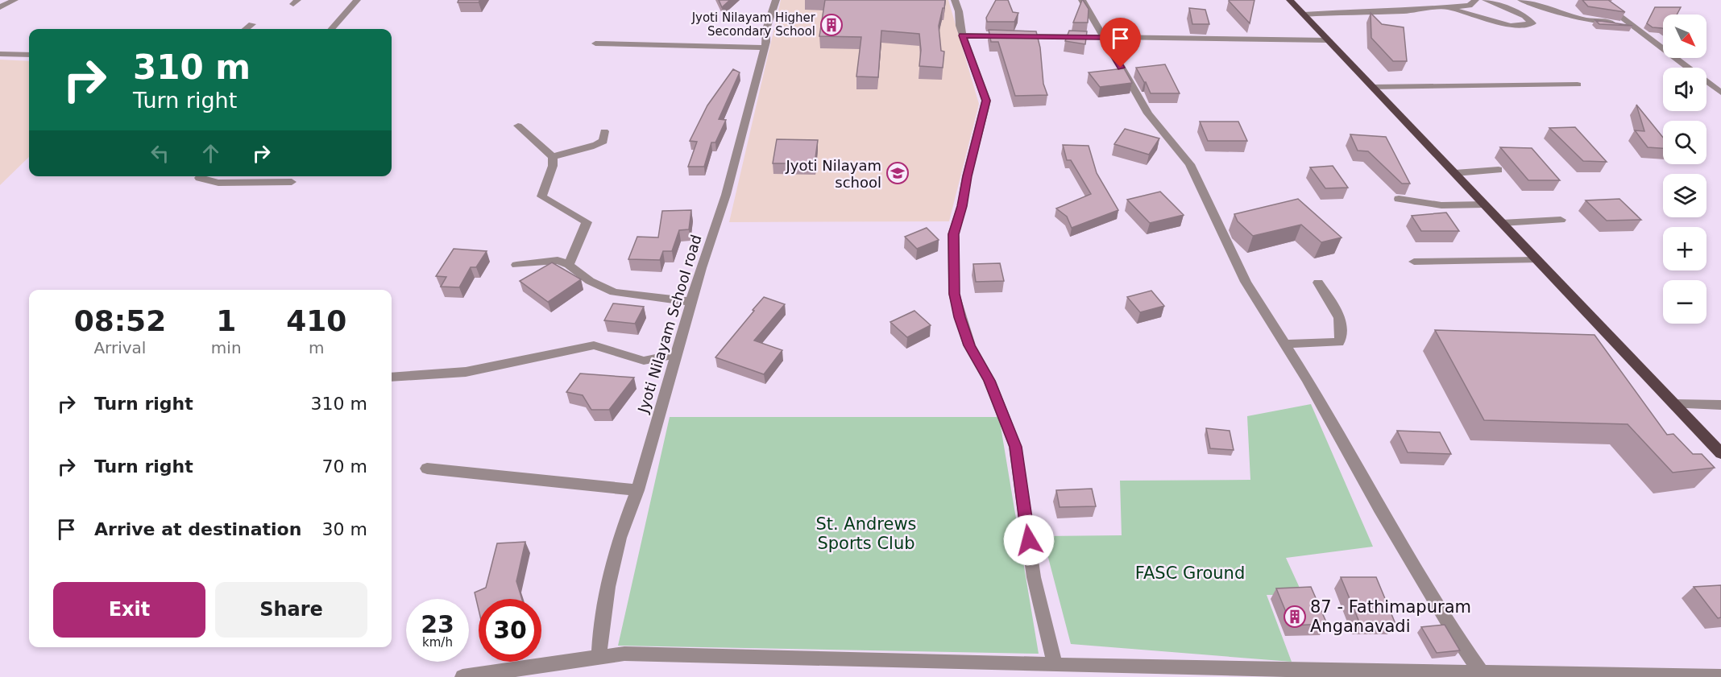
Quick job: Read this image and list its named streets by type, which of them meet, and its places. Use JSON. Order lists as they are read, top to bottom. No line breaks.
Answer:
{"streets":{"street":["Jyoti Nilayam School road"]},"parks":["St. Andrews Sports Club","FASC Ground"],"places":{"building":["Jyoti Nilayam Higher Secondary School","87 - Fathimapuram Anganavadi"],"school or university":["Jyoti Nilayam school"]},"north":"bottom right","page":{"map_buttons":["+","−"],"turn":["310 m","Turn right"],"eta":["08:52","Arrival","1","min","410","m"],"list":[{"name":"Turn right","value":"310 m"},{"name":"Turn right","value":"70 m"},{"name":"Arrive at destination","value":"30 m"}],"buttons":["Exit","Share"],"speed":"23 km/h","limit":"30"}}
